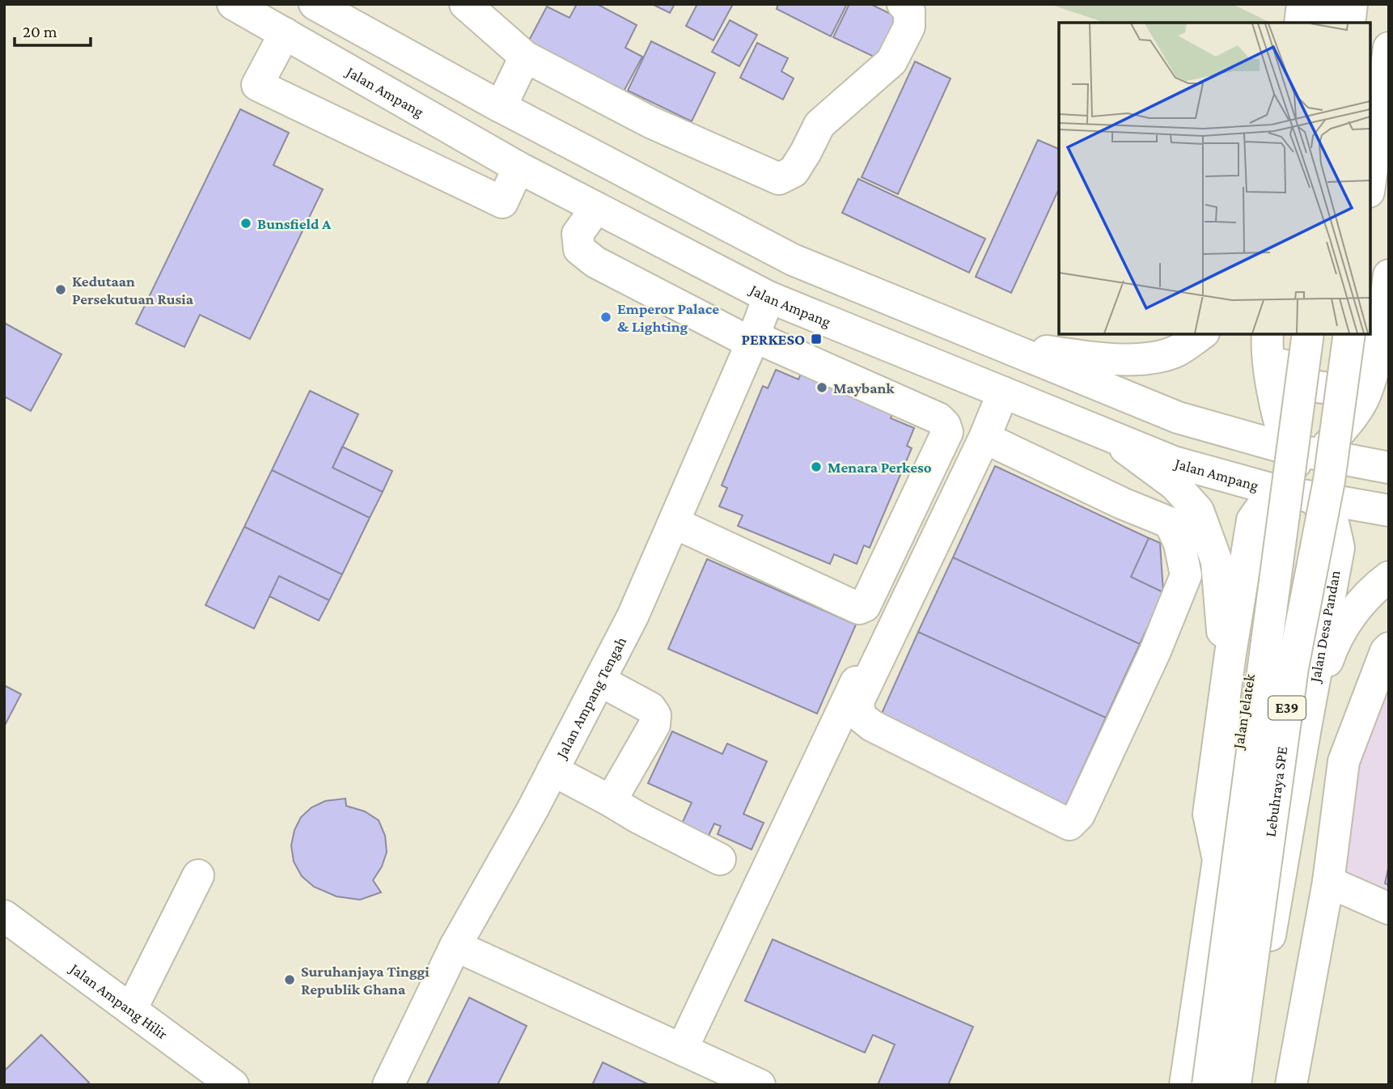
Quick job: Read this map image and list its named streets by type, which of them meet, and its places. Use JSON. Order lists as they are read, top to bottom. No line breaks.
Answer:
{"streets":{"main road":["Jalan Ampang","Jalan Desa Pandan","Jalan Ampang Tengah","E39","Jalan Jelatek","Lebuhraya SPE","Jalan Ampang Hilir"]},"crossings":[["Jalan Ampang","Jalan Desa Pandan"],["Jalan Ampang","Jalan Ampang Tengah"]],"places":{"other":["Bunsfield A","Kedutaan Persekutuan Rusia","Emperor Palace & Lighting","Maybank","Menara Perkeso","Suruhanjaya Tinggi Republik Ghana"],"transit":["PERKESO"]},"scale_bar":"20 m"}
